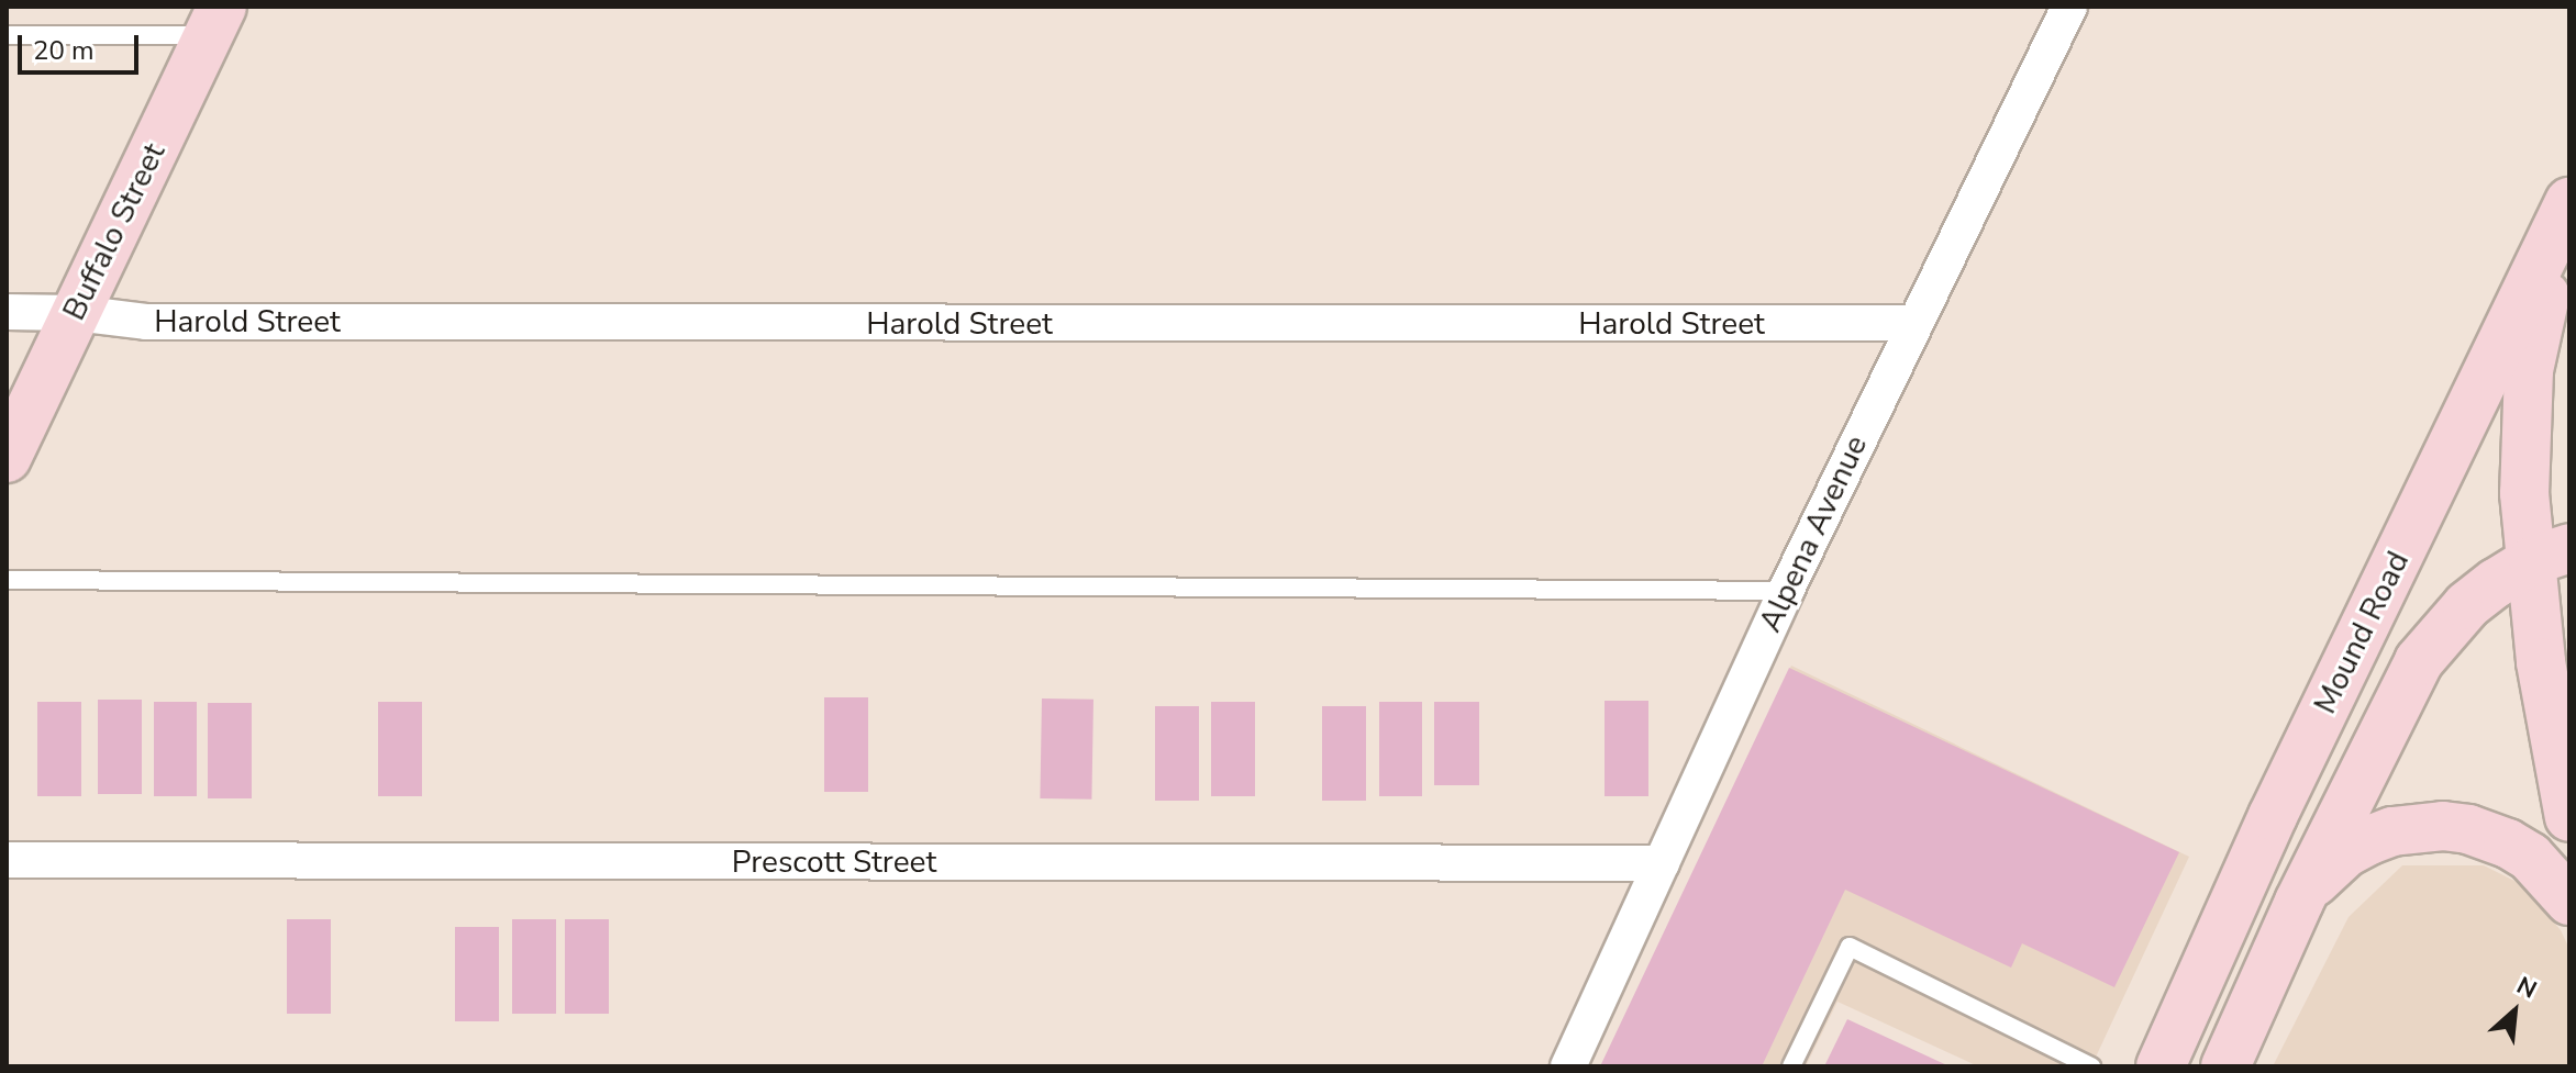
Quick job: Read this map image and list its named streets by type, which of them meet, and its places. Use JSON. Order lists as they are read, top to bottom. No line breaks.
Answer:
{"streets":{"street":["Buffalo Street","Harold Street","Alpena Avenue","Mound Road","Prescott Street"]},"crossings":[["Buffalo Street","Harold Street"],["Harold Street","Alpena Avenue"],["Alpena Avenue","Prescott Street"]],"scale_bar":"20 m","north":"top right"}
